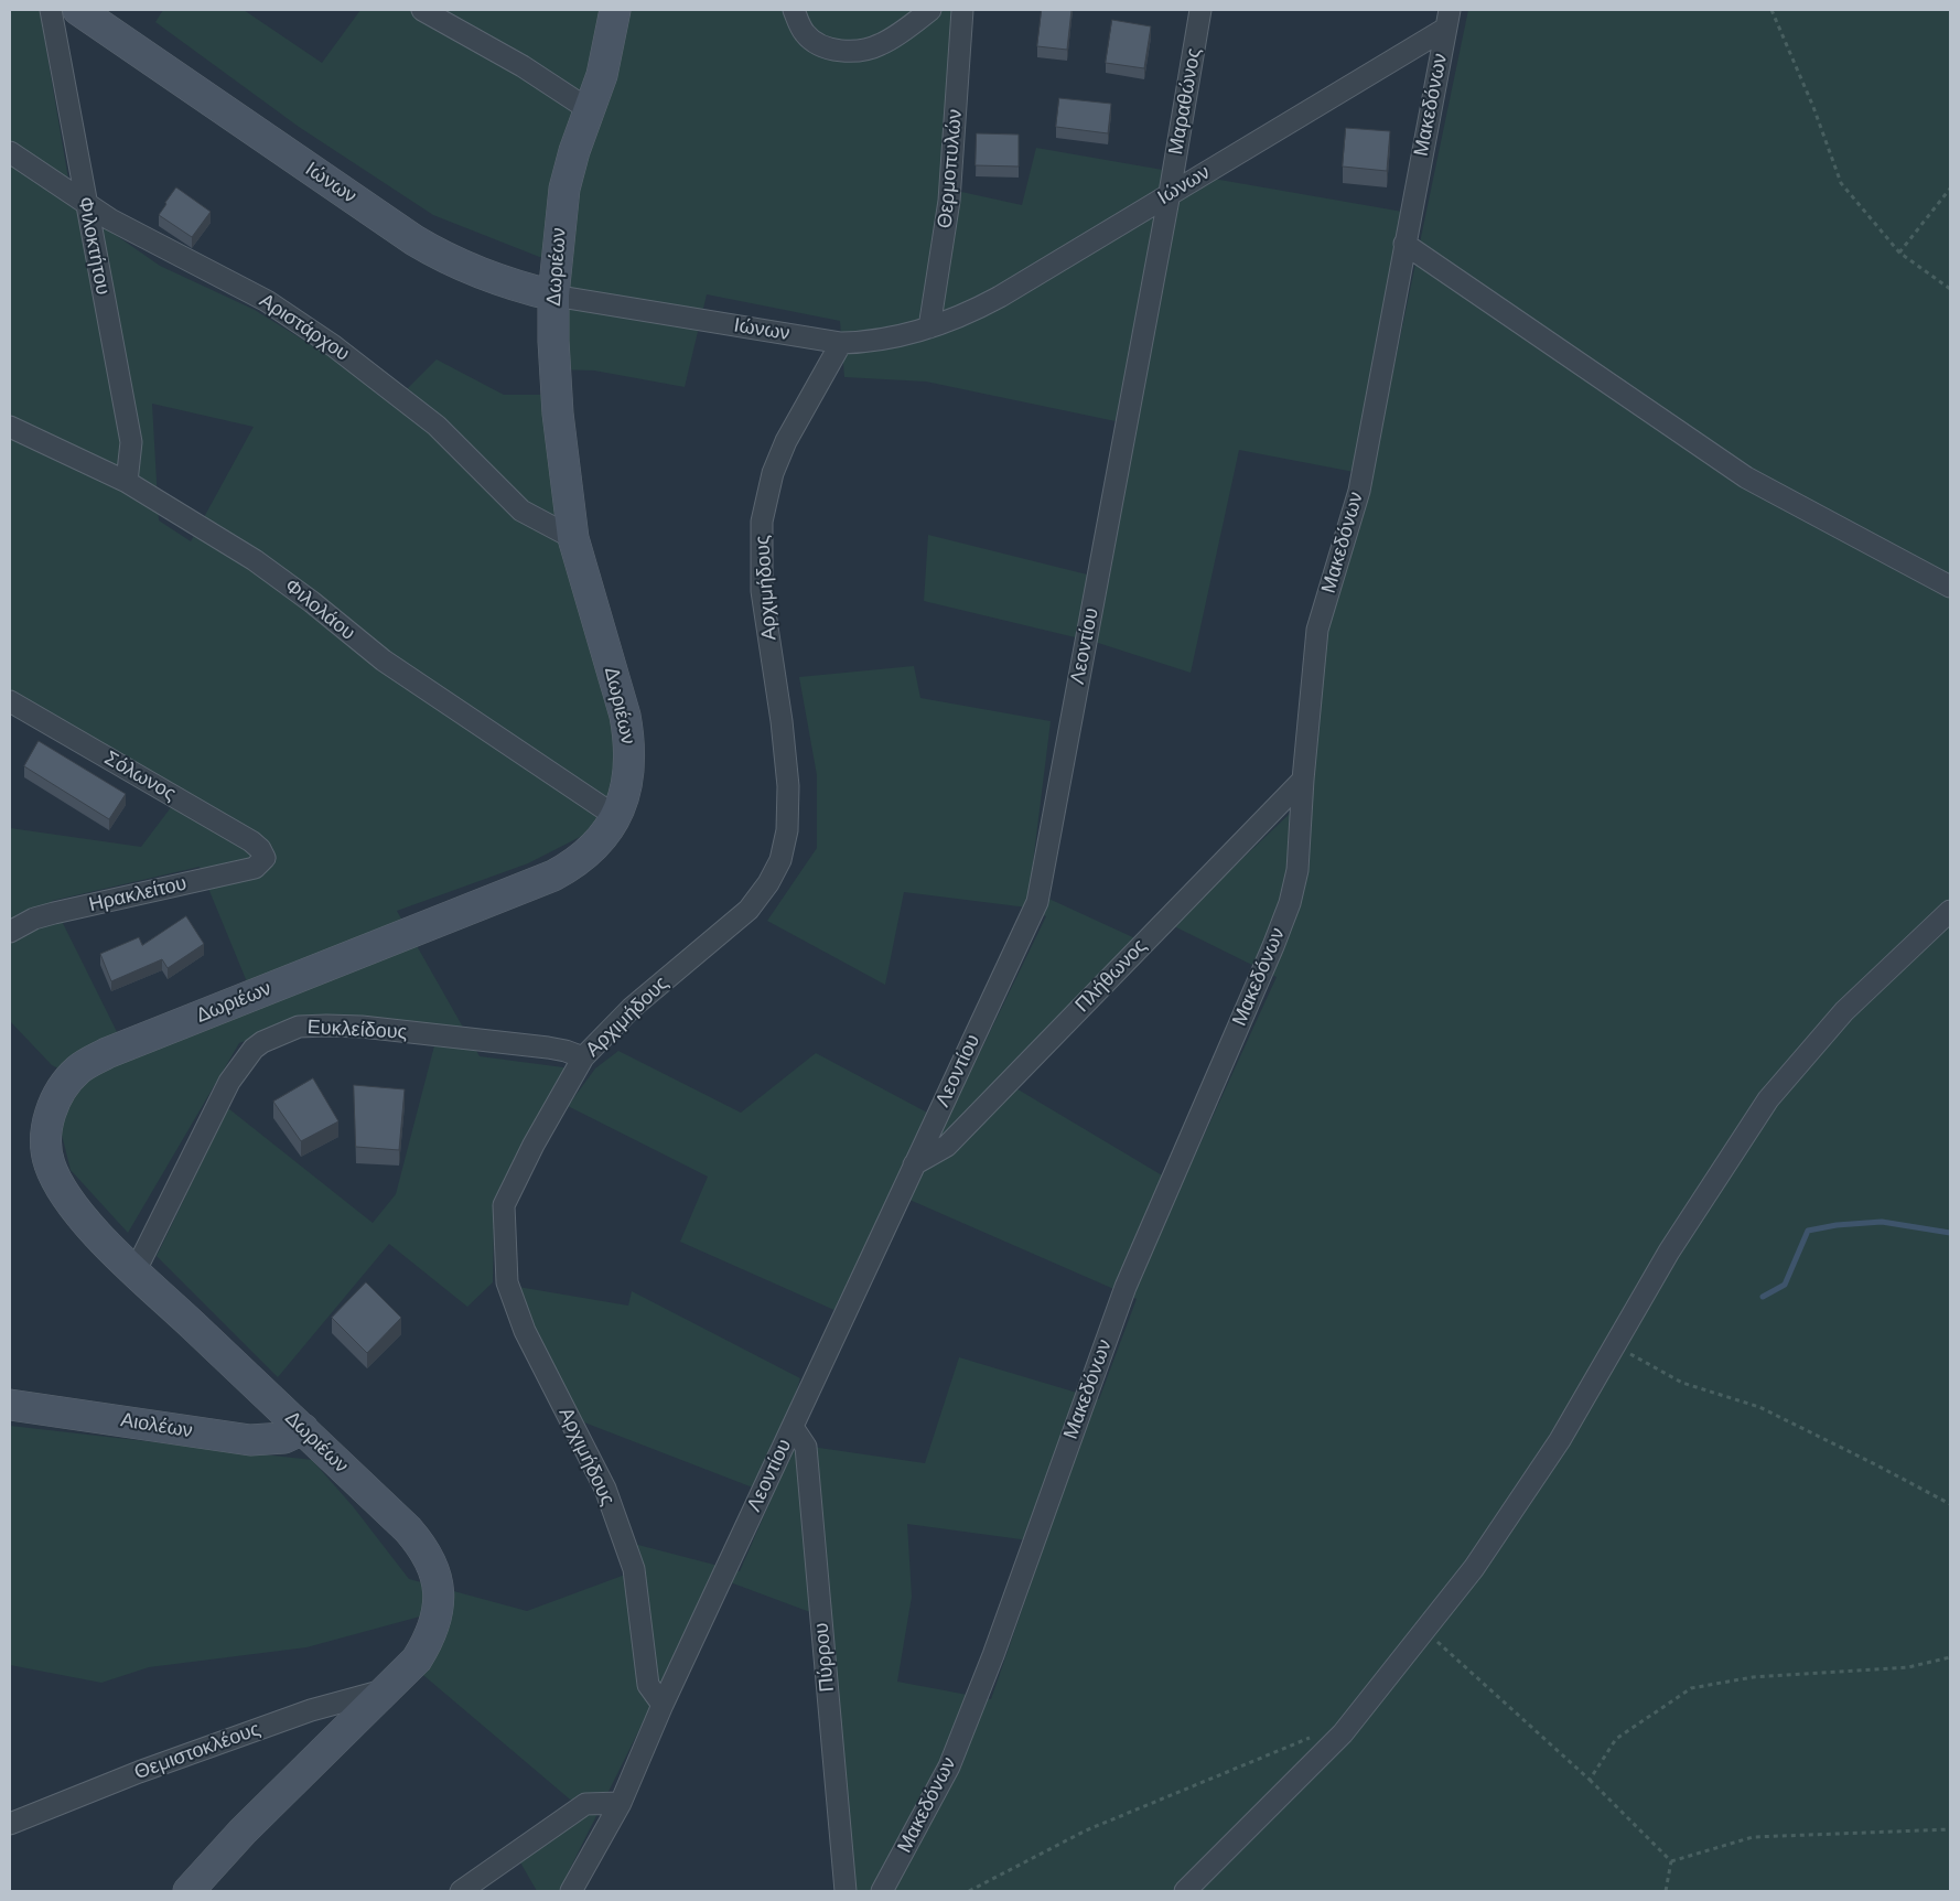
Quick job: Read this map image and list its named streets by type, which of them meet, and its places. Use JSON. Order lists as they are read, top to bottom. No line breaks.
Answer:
{"streets":{"street":["Μαραθώνος","Μακεδόνων","Θερμοπυλών","Ιώνων","Φιλοκτήτου","Δωριέων","Αριστάρχου","Αρχιμήδους","Φιλολάου","Λεοντίου","Σόλωνος","Ηρακλείτου","Πλήθωνος","Ευκλείδους","Αιολέων","Πύρρου","Θεμιστοκλέους"]},"crossings":[["Μαραθώνος","Ιώνων"],["Μαραθώνος","Λεοντίου"],["Μακεδόνων","Ιώνων"],["Μακεδόνων","Πλήθωνος"],["Θερμοπυλών","Ιώνων"],["Ιώνων","Δωριέων"],["Ιώνων","Αρχιμήδους"],["Ιώνων","Λεοντίου"],["Φιλοκτήτου","Αριστάρχου"],["Φιλοκτήτου","Φιλολάου"],["Δωριέων","Αριστάρχου"],["Δωριέων","Φιλολάου"],["Δωριέων","Ευκλείδους"],["Δωριέων","Αιολέων"],["Δωριέων","Θεμιστοκλέους"],["Αρχιμήδους","Λεοντίου"],["Αρχιμήδους","Ευκλείδους"],["Λεοντίου","Πλήθωνος"],["Λεοντίου","Πύρρου"],["Σόλωνος","Ηρακλείτου"]]}
